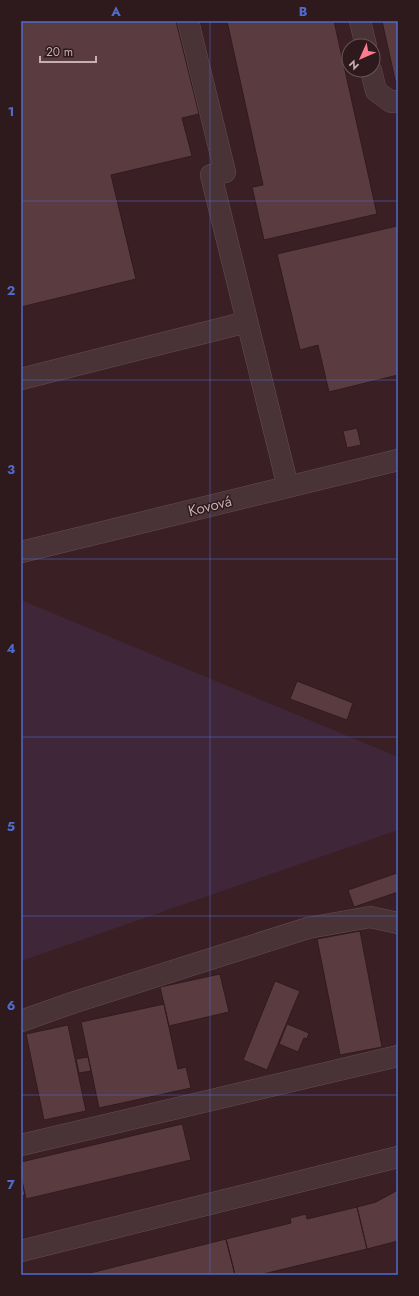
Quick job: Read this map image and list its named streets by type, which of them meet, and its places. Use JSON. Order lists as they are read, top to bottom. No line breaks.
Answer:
{"streets":{"lane":["Kovová"]},"scale_bar":"20 m","north":"bottom left","grid":{"columns":["A","B"],"rows":["1","2","3","4","5","6","7"]}}
